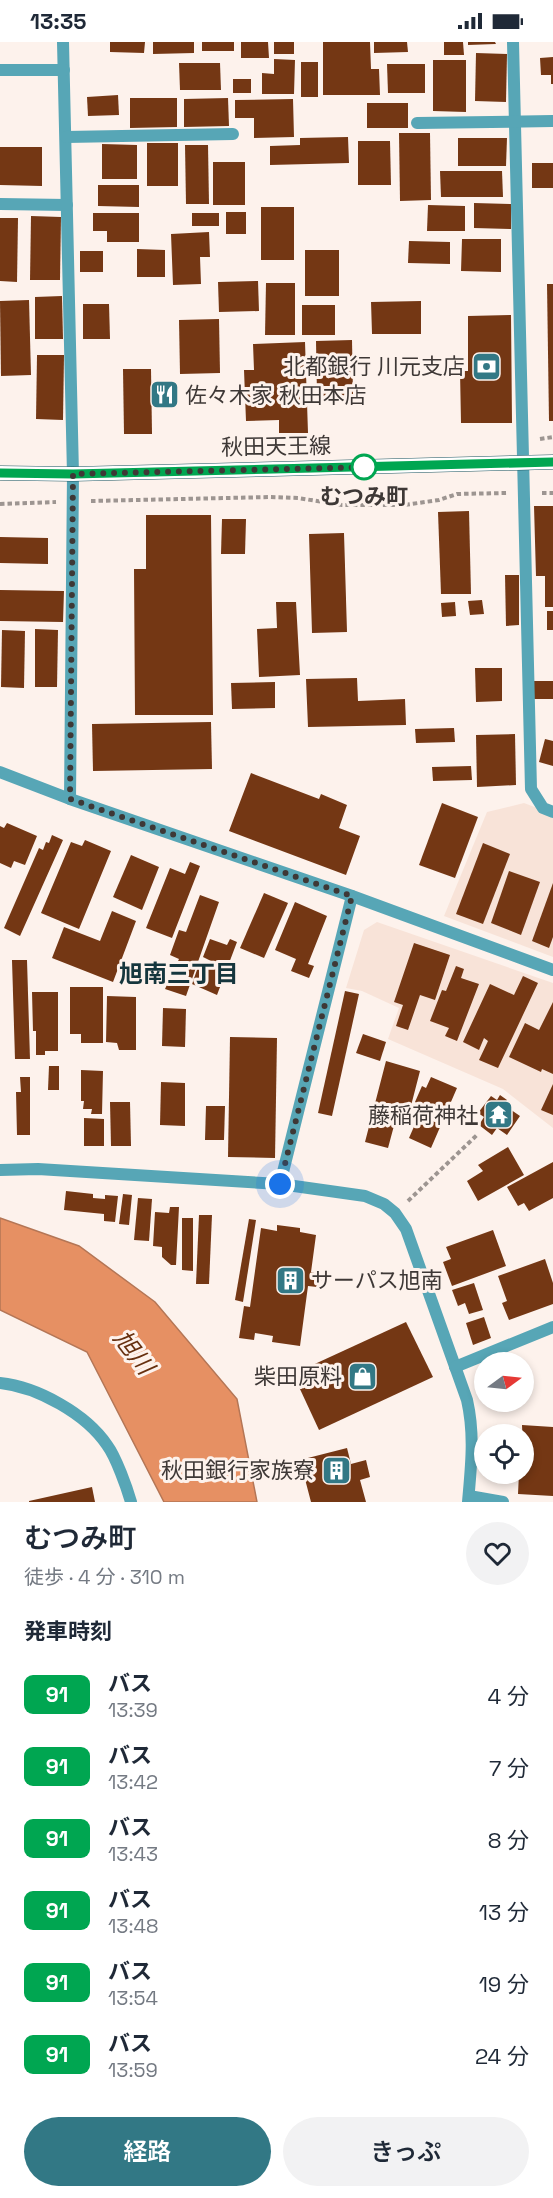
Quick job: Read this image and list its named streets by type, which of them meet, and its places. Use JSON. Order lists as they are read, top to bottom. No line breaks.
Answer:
{"streets":{"main road":["秋田天王線"]},"districts":["旭南三丁目"],"water":["旭川"],"places":{"bank":["北都銀行 川元支店"],"restaurant":["佐々木家 秋田本店"],"other":["むつみ町"],"temple":["藤稲荷神社"],"building":["サーパス旭南","秋田銀行家族寮"],"shop":["柴田原料"]},"lines":["bus line 91"],"north":"right","page":{"status":"13:35","heading":[["むつみ町","徒歩 · 4 分 · 310 m"],"発車時刻"],"list":[{"mark":"91","name":"バス","note":"13:39","value":"4 分"},{"mark":"91","name":"バス","note":"13:42","value":"7 分"},{"mark":"91","name":"バス","note":"13:43","value":"8 分"},{"mark":"91","name":"バス","note":"13:48","value":"13 分"},{"mark":"91","name":"バス","note":"13:54","value":"19 分"},{"mark":"91","name":"バス","note":"13:59","value":"24 分"}],"buttons":["経路","きっぷ"]}}
